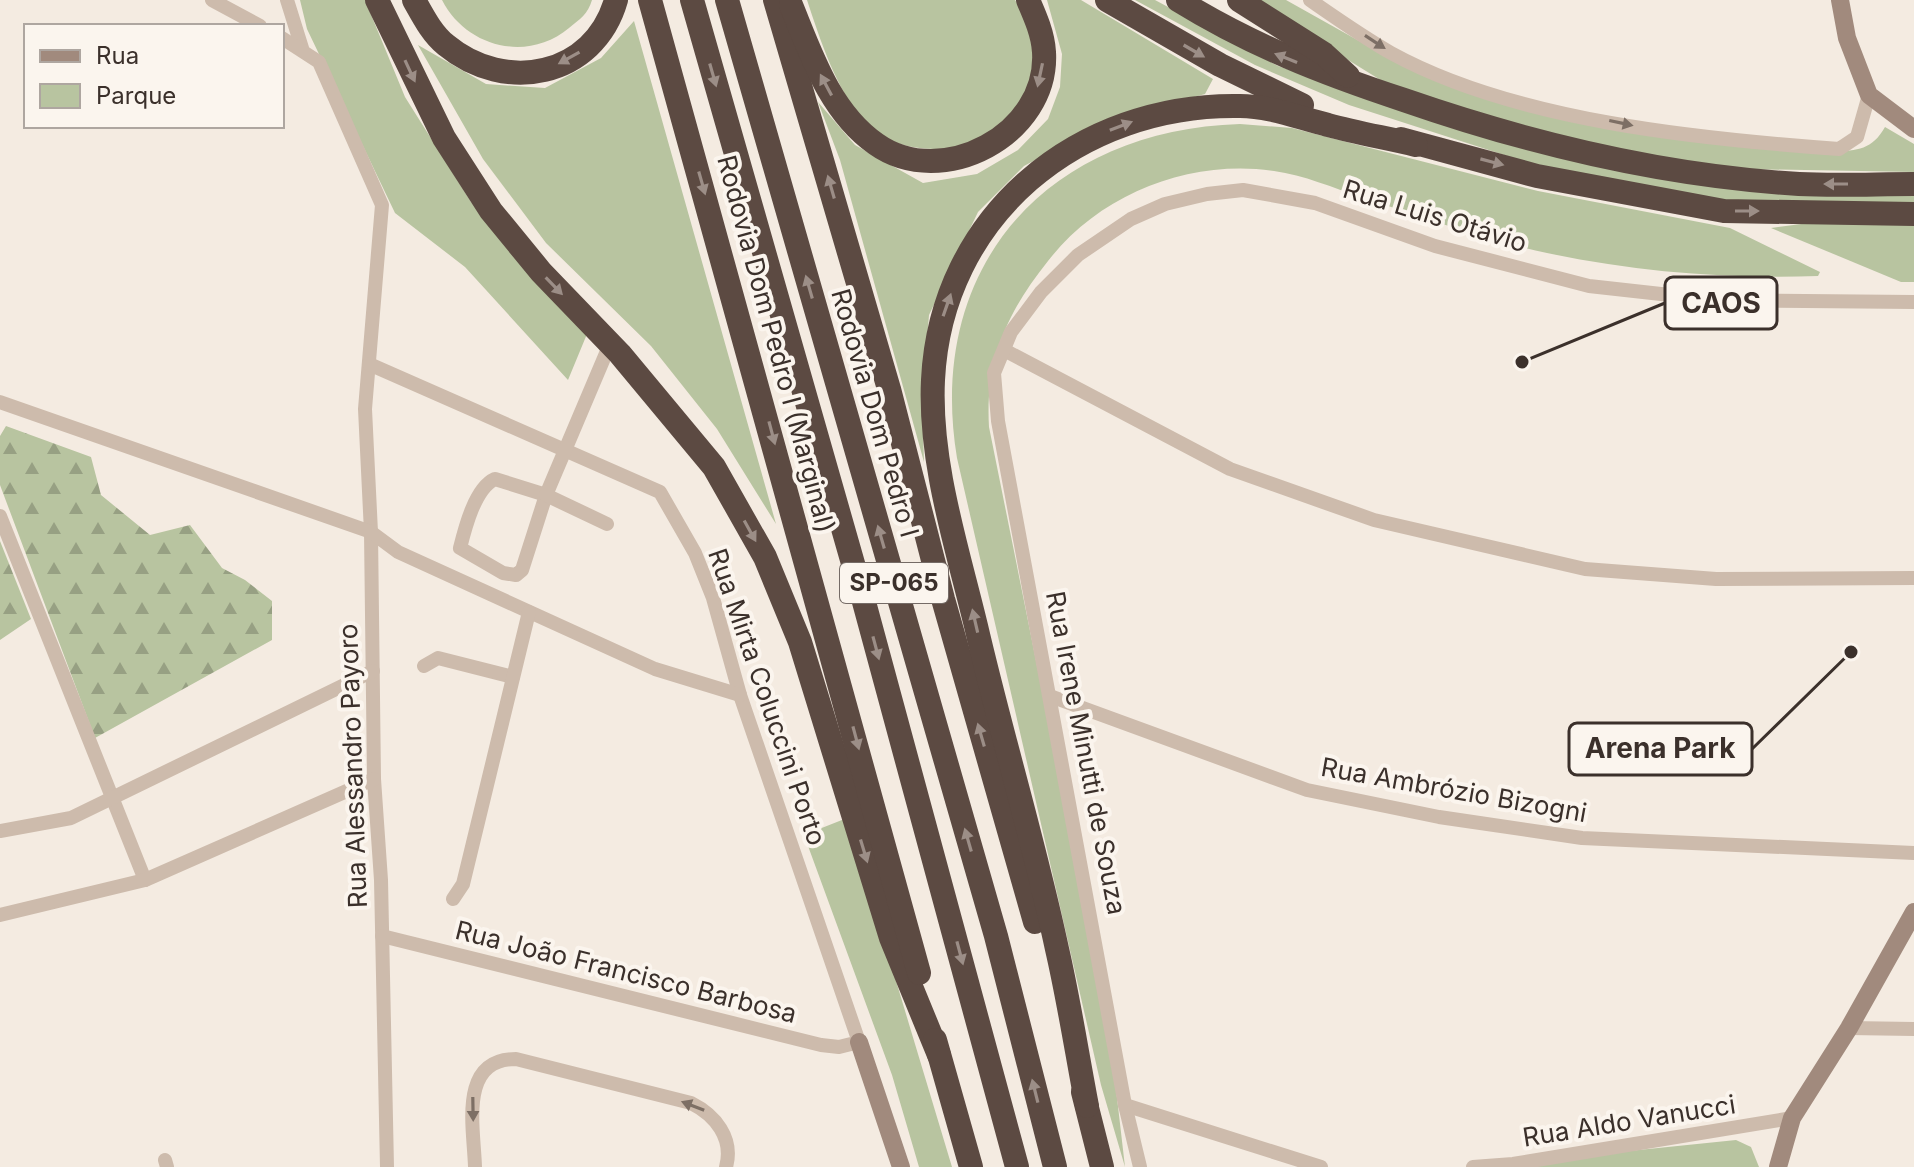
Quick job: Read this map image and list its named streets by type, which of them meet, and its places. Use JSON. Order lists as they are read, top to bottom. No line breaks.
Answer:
{"streets":{"highway":["Rodovia Dom Pedro I (Marginal)","Rodovia Dom Pedro I","SP-065"],"street":["Rua Luis Otávio","Rua Mirta Coluccini Porto","Rua Irene Minutti de Souza","Rua Alessandro Payoro","Rua Ambrózio Bizogni","Rua João Francisco Barbosa","Rua Aldo Vanucci"]},"crossings":[["Rua Luis Otávio","Rua Irene Minutti de Souza"],["Rua Mirta Coluccini Porto","Rua Alessandro Payoro"],["Rua Mirta Coluccini Porto","Rua João Francisco Barbosa"],["Rua Irene Minutti de Souza","Rua Ambrózio Bizogni"],["Rua Alessandro Payoro","Rua João Francisco Barbosa"]],"places":["CAOS","Arena Park"],"legend":["Rua","Parque"]}
